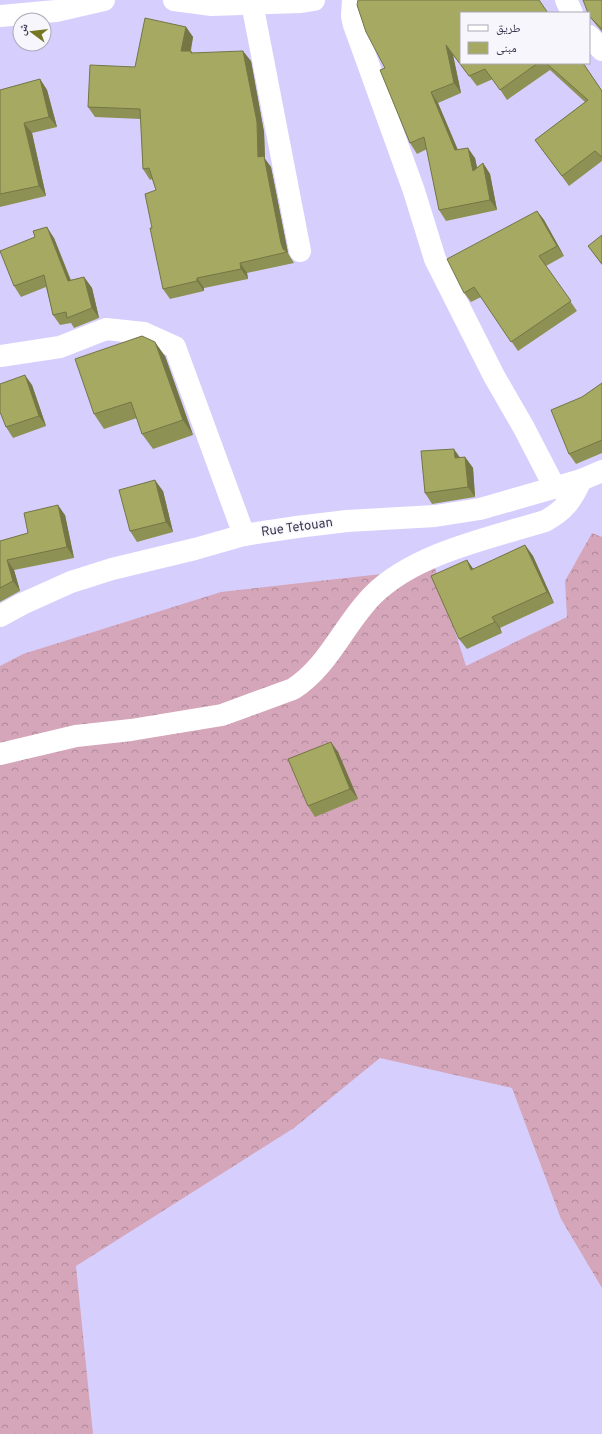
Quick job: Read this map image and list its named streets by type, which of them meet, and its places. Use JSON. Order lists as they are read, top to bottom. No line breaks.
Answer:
{"streets":{"street":["Rue Tetouan"]},"legend":["طريق","مبنى"],"north":"left"}
